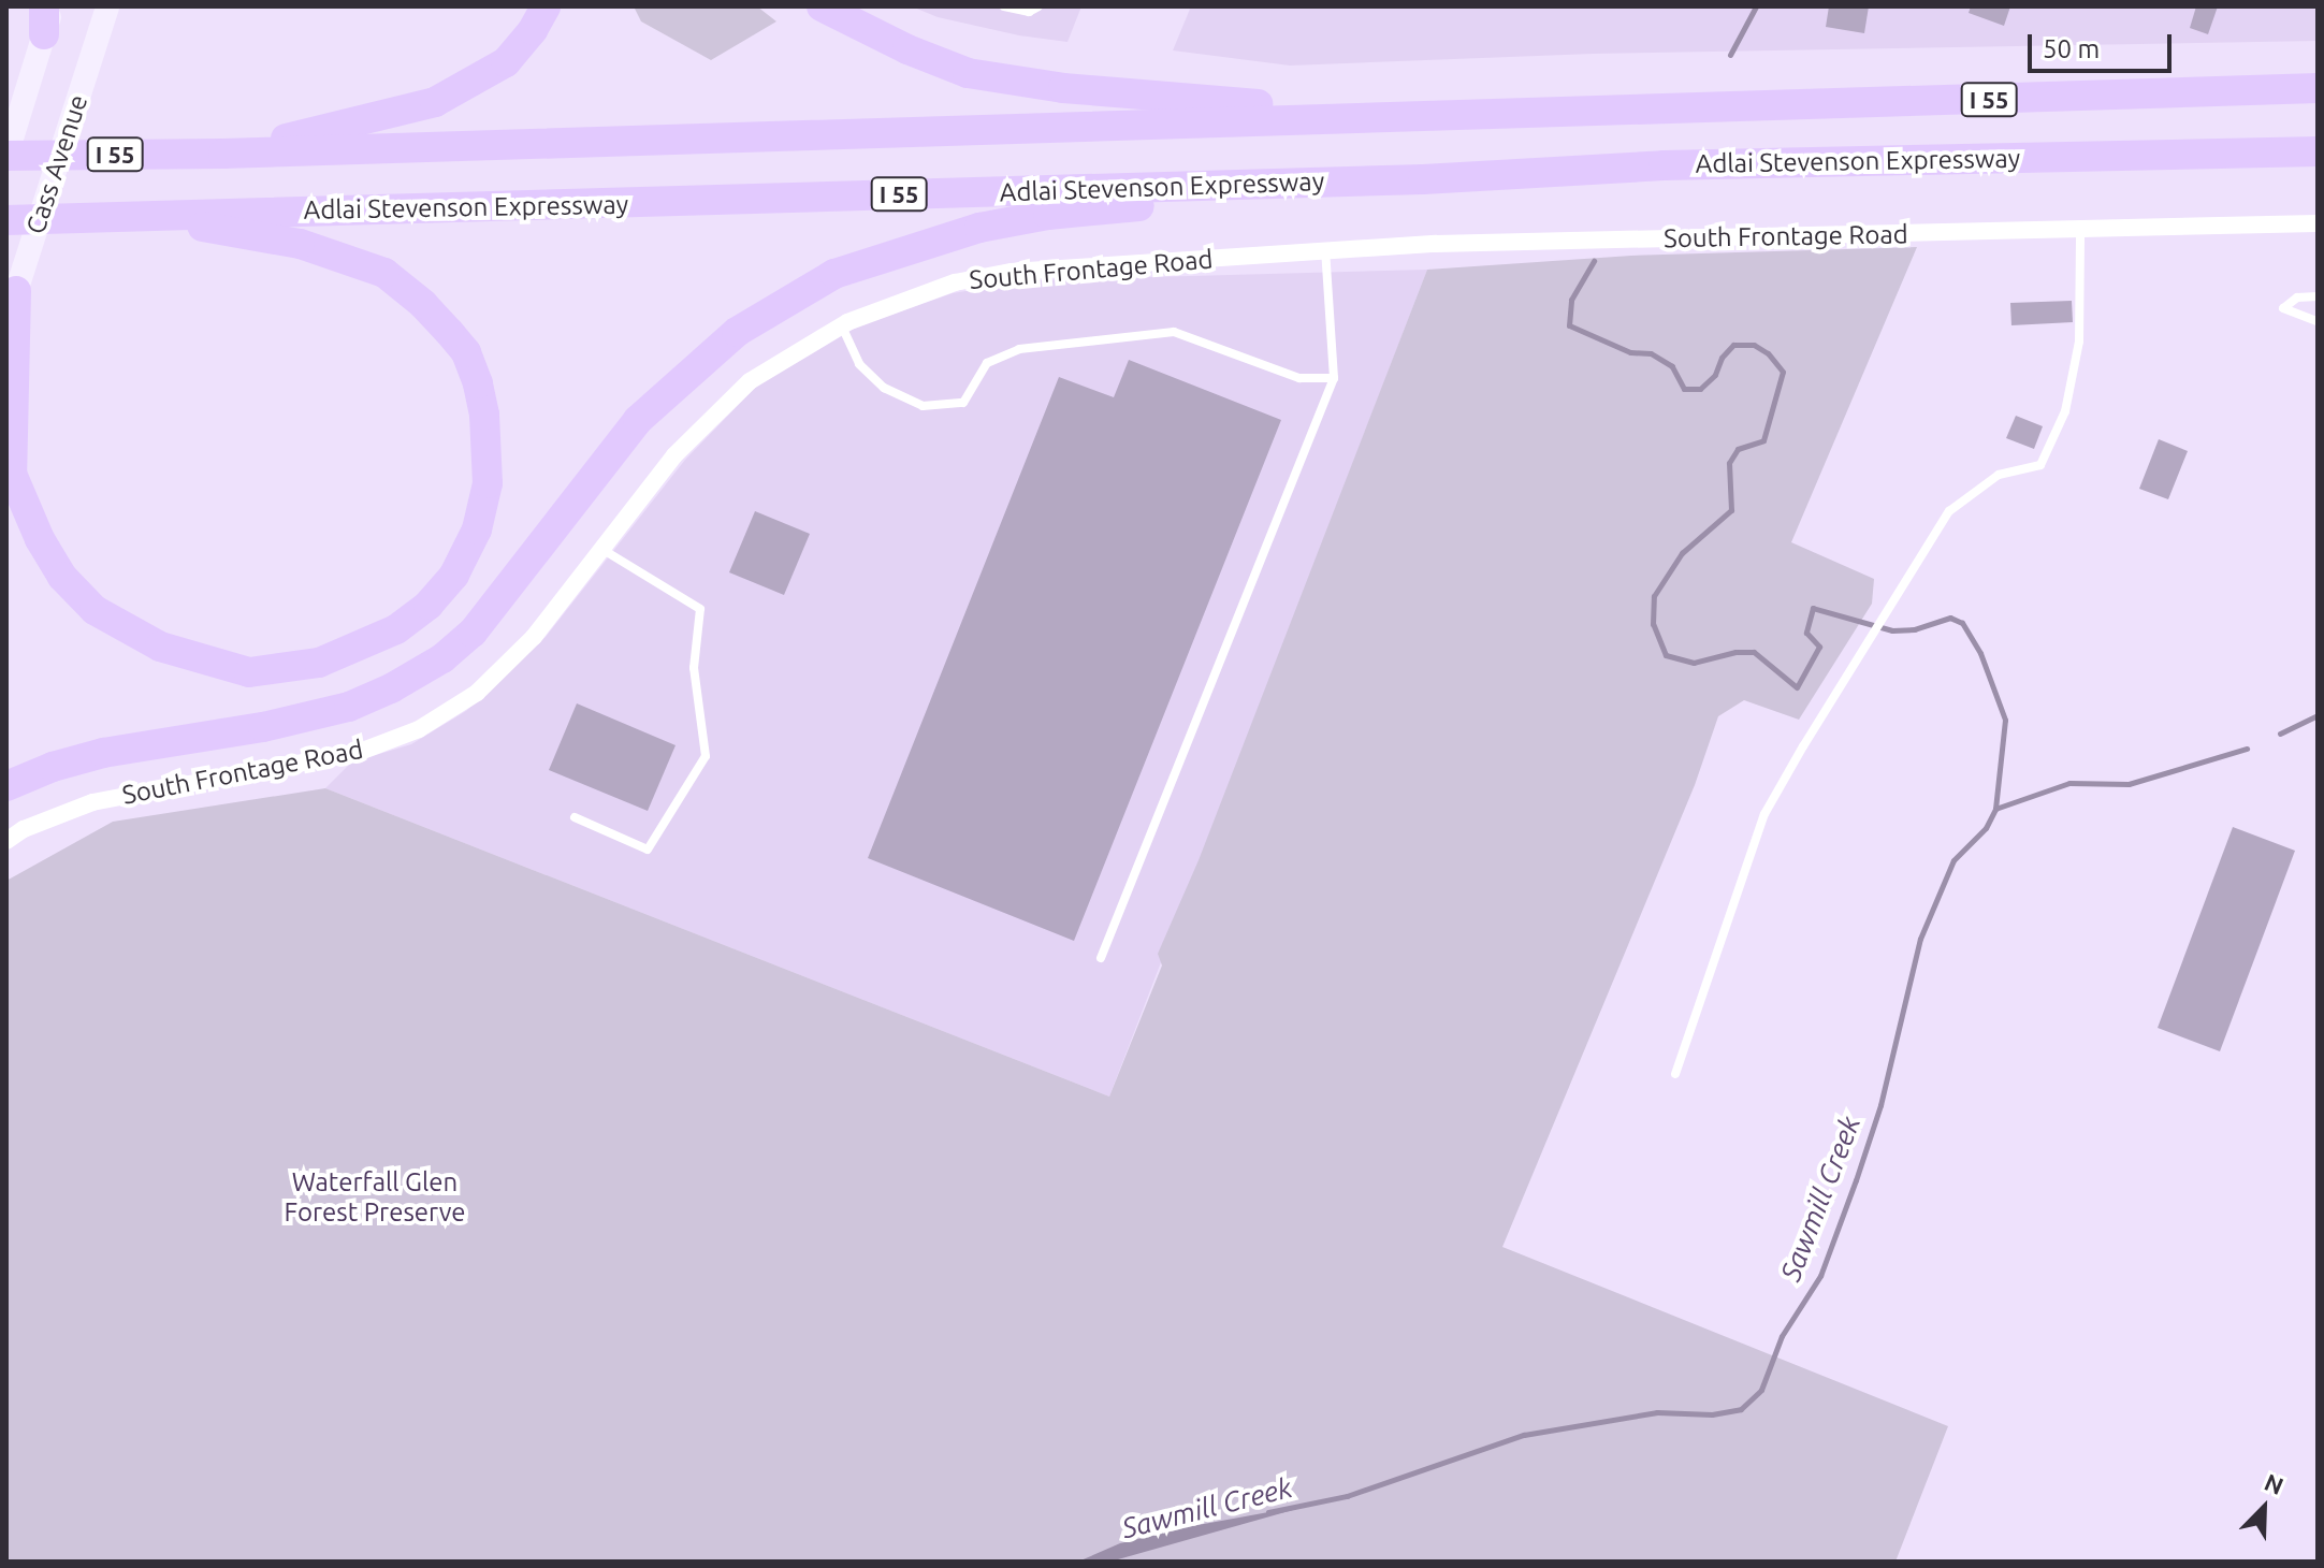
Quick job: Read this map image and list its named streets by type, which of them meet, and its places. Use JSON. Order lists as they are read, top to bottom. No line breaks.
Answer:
{"streets":{"highway":["I 55","Adlai Stevenson Expressway"],"main road":["Cass Avenue"],"street":["South Frontage Road"]},"crossings":[["I 55","Cass Avenue"]],"water":["Sawmill Creek"],"parks":["Waterfall Glen Forest Preserve"],"scale_bar":"50 m","north":"top right"}
